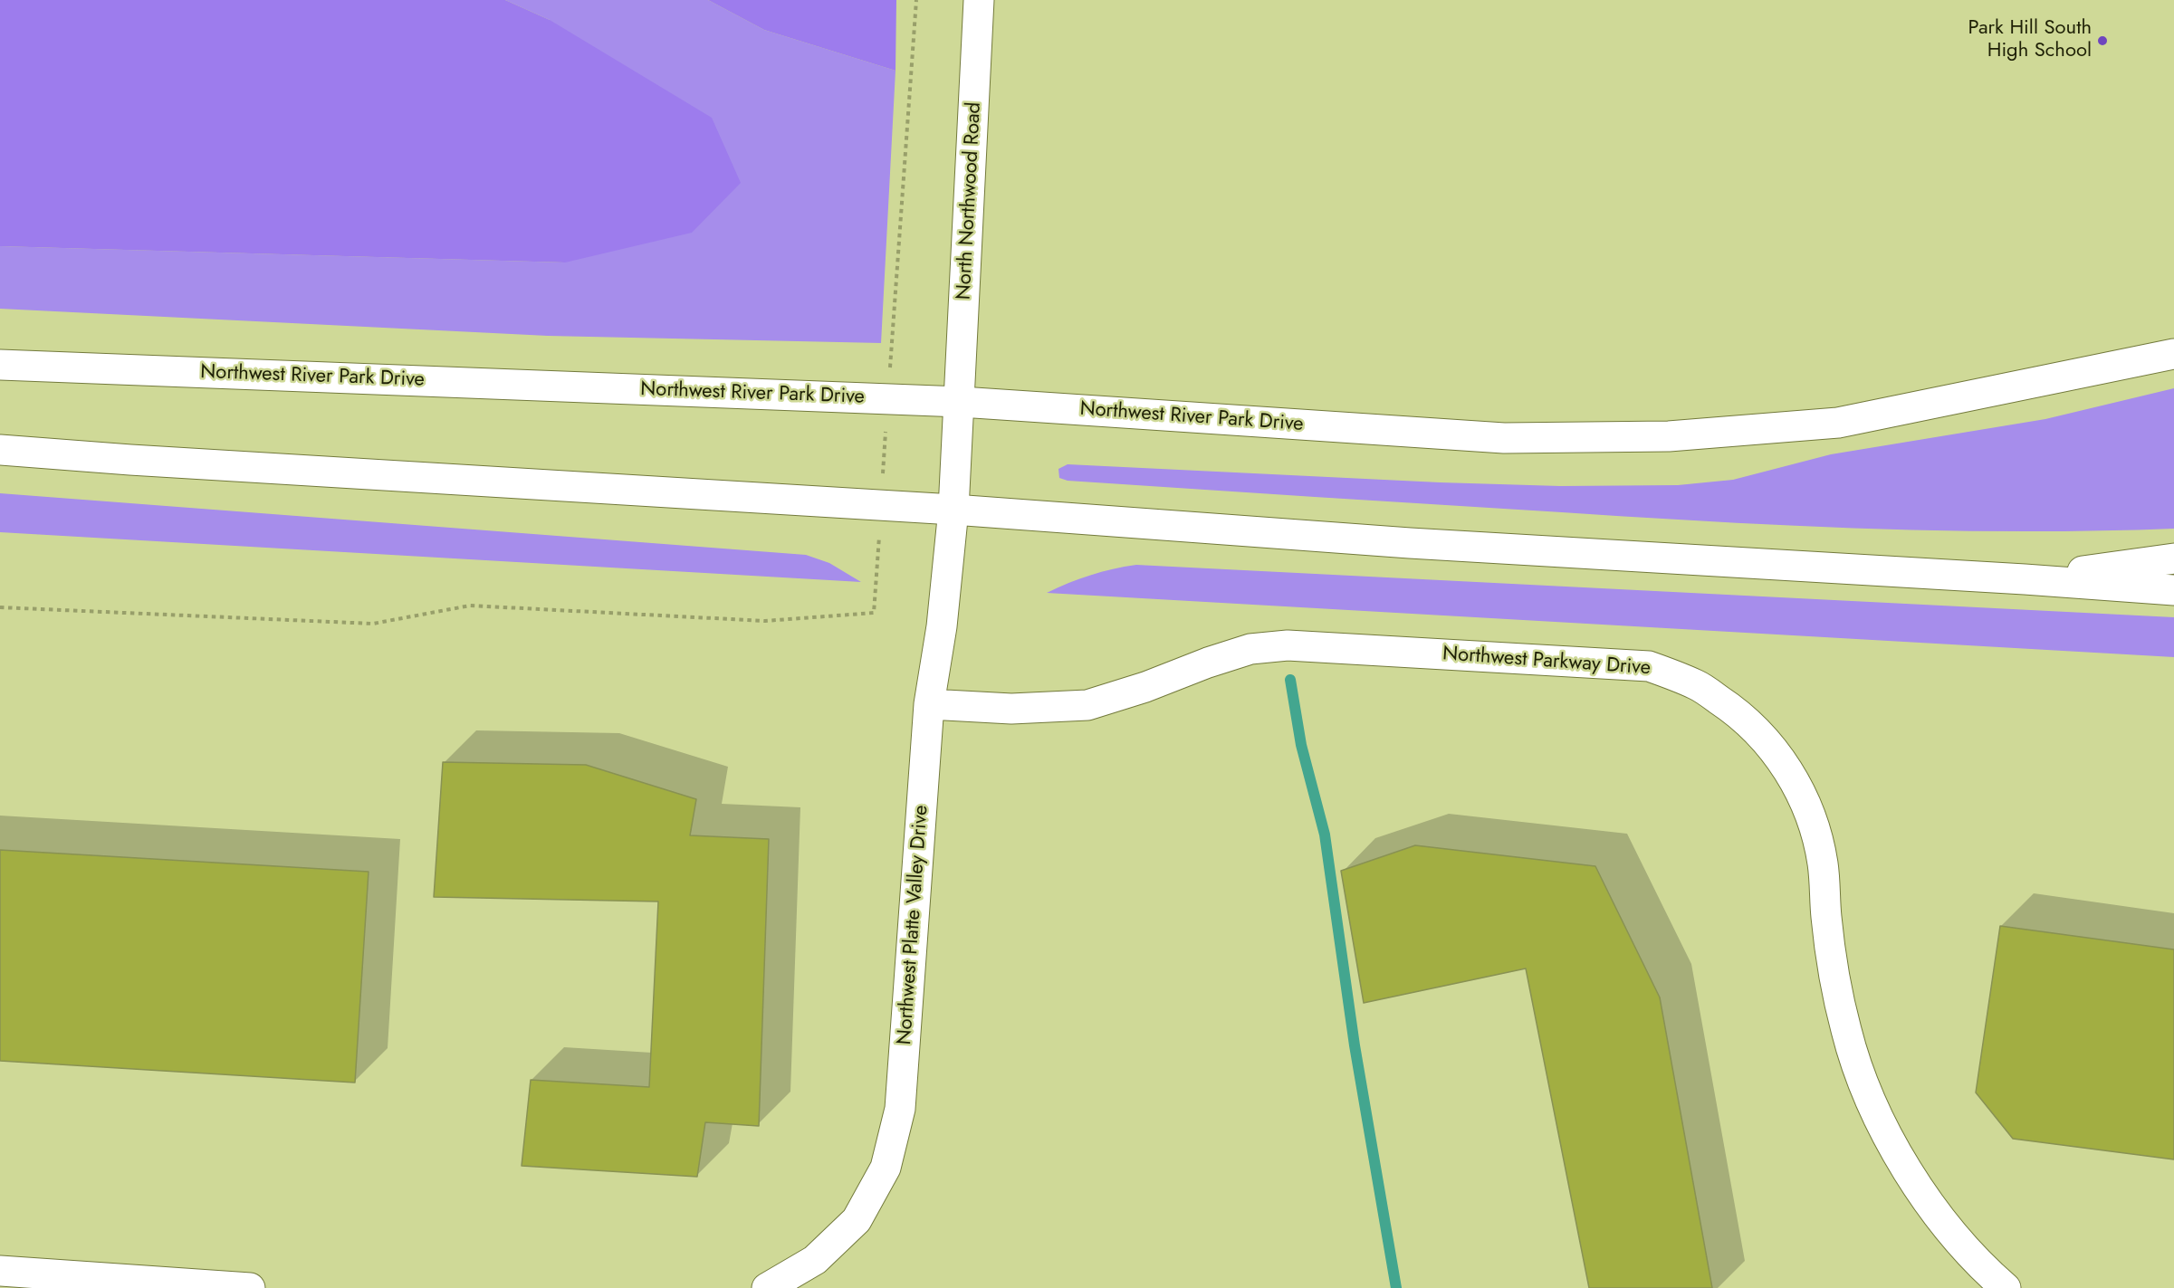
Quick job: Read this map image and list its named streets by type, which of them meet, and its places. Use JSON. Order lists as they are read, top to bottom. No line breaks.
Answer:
{"streets":{"main road":["North Northwood Road","Northwest River Park Drive","Northwest Parkway Drive","Northwest Platte Valley Drive"]},"crossings":[["North Northwood Road","Northwest River Park Drive"],["North Northwood Road","Northwest Platte Valley Drive"],["Northwest Parkway Drive","Northwest Platte Valley Drive"]],"places":["Park Hill South High School"]}
